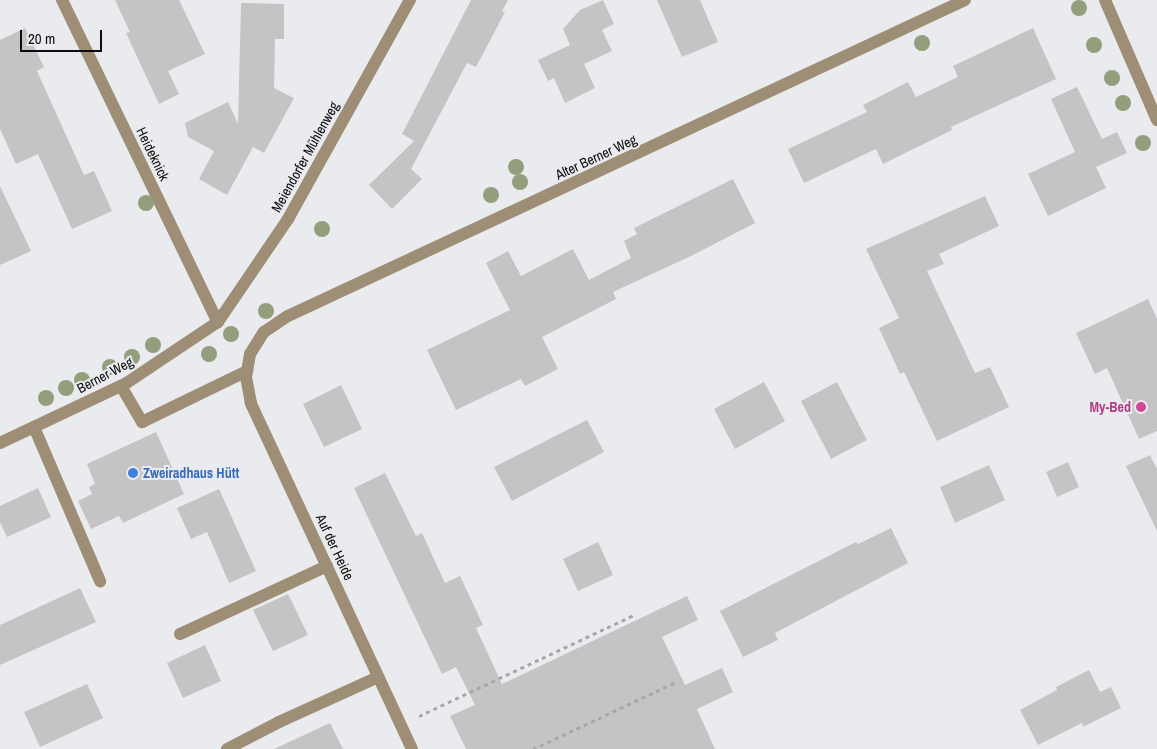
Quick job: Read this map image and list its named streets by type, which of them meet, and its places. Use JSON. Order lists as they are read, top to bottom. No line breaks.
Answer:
{"streets":{"street":["Heideknick","Meiendorfer Mühlenweg","Alter Berner Weg","Berner Weg","Auf der Heide"]},"crossings":[["Heideknick","Meiendorfer Mühlenweg"],["Heideknick","Berner Weg"],["Meiendorfer Mühlenweg","Berner Weg"],["Alter Berner Weg","Auf der Heide"]],"places":["My-Bed","Zweiradhaus Hütt"],"scale_bar":"20 m"}
